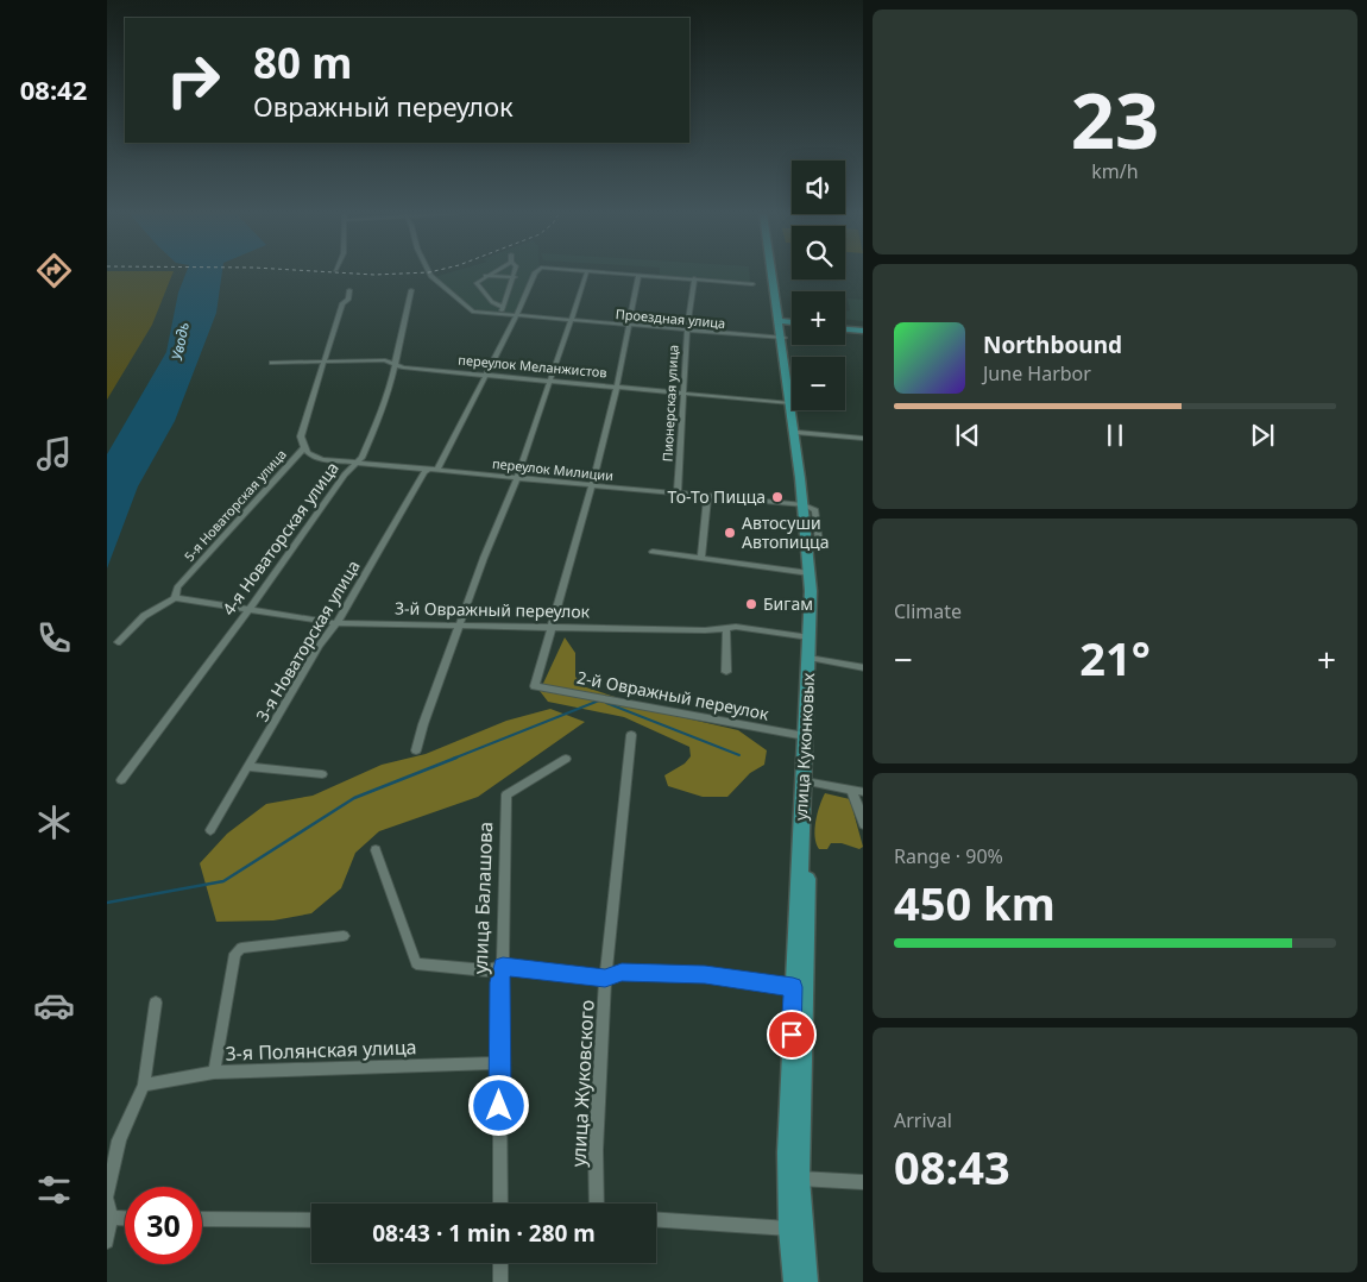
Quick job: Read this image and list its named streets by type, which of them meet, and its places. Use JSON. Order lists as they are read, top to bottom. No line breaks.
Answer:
{"streets":{"main road":["улица Куконковых"],"street":["Проездная улица","переулок Меланжистов","Пионерская улица","переулок Милиции","5-я Новаторская улица","4-я Новаторская улица","3-й Овражный переулок","3-я Новаторская улица","2-й Овражный переулок","улица Балашова","3-я Полянская улица","улица Жуковского"]},"crossings":[["Проездная улица","Пионерская улица"],["Проездная улица","3-я Новаторская улица"],["Проездная улица","улица Куконковых"],["переулок Меланжистов","Пионерская улица"],["переулок Меланжистов","5-я Новаторская улица"],["переулок Меланжистов","4-я Новаторская улица"],["переулок Меланжистов","3-я Новаторская улица"],["переулок Меланжистов","улица Куконковых"],["Пионерская улица","переулок Милиции"],["переулок Милиции","5-я Новаторская улица"],["переулок Милиции","4-я Новаторская улица"],["переулок Милиции","3-я Новаторская улица"],["переулок Милиции","улица Куконковых"],["5-я Новаторская улица","3-й Овражный переулок"],["4-я Новаторская улица","3-й Овражный переулок"],["3-й Овражный переулок","3-я Новаторская улица"],["3-й Овражный переулок","2-й Овражный переулок"],["3-й Овражный переулок","улица Куконковых"],["2-й Овражный переулок","улица Куконковых"],["улица Балашова","3-я Полянская улица"]],"water":["Уводь"],"places":["То-То Пицца","Автосуши Автопицца","Бигам"],"page":{"tabs":"08:42","tile":[["23","km/h"],"Climate",["Range · 90%","450 km"],["Arrival","08:43"]],"turn":["80 m","Овражный переулок"],"map_buttons":["+","−"],"song":["Northbound","June Harbor"],"heat":["−","21°","+"],"limit":"30","trip":"08:43 · 1 min · 280 m"}}
